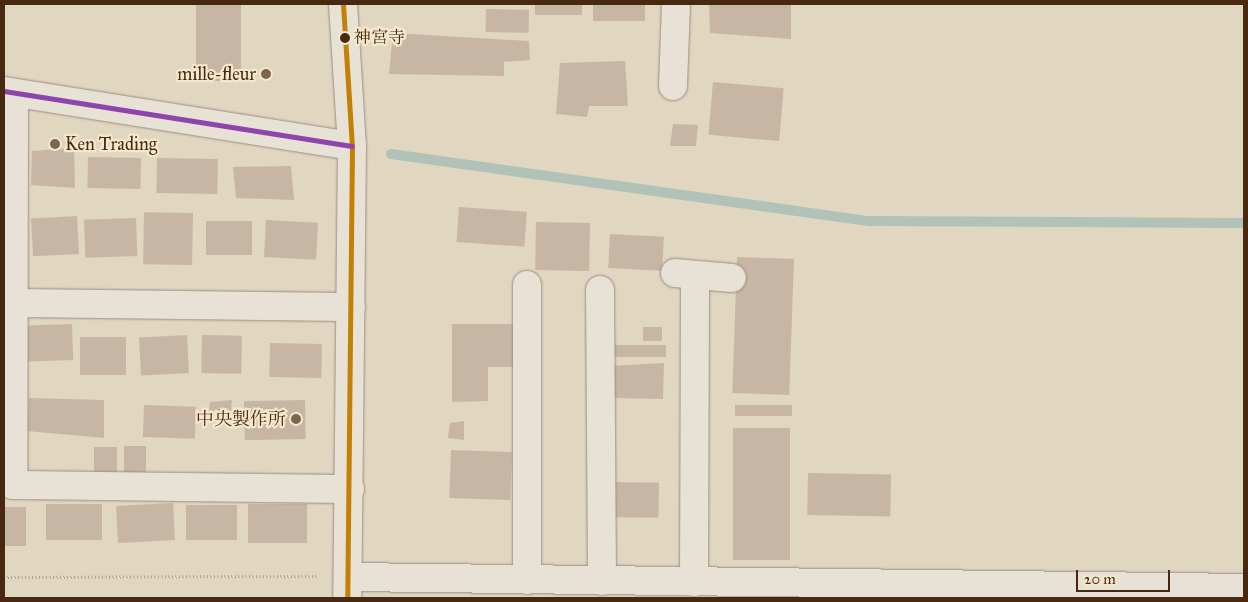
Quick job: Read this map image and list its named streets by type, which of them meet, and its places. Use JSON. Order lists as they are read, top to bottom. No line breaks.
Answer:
{"places":["神宮寺","mille-fleur","Ken Trading","中央製作所"],"scale_bar":"20 m"}
